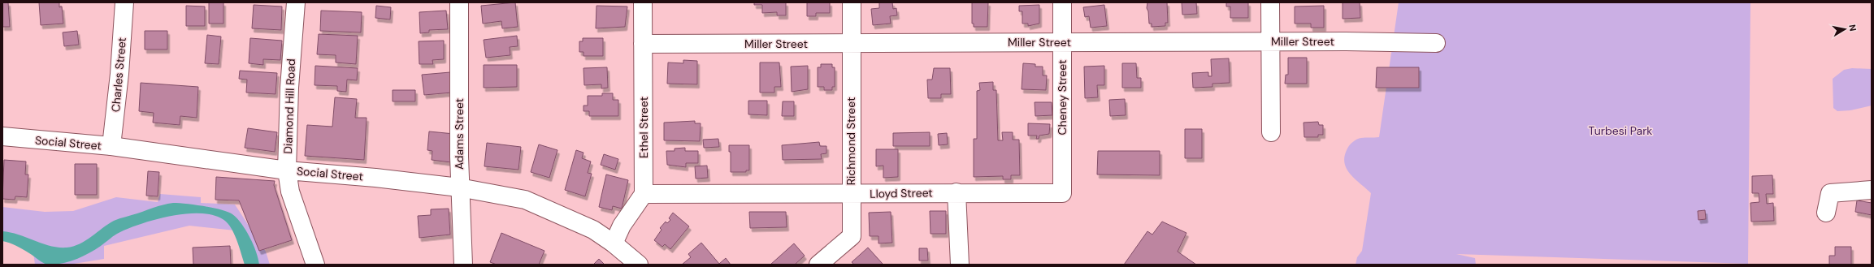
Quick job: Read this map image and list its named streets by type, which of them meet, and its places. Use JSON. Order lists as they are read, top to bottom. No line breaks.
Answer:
{"streets":{"street":["Miller Street","Charles Street","Cheney Street","Diamond Hill Road","Ethel Street","Adams Street","Richmond Street","Social Street","Lloyd Street"]},"crossings":[["Miller Street","Cheney Street"],["Miller Street","Ethel Street"],["Miller Street","Richmond Street"],["Charles Street","Social Street"],["Cheney Street","Lloyd Street"],["Diamond Hill Road","Social Street"],["Ethel Street","Lloyd Street"],["Adams Street","Social Street"],["Richmond Street","Lloyd Street"]],"parks":["Turbesi Park"],"north":"right"}
